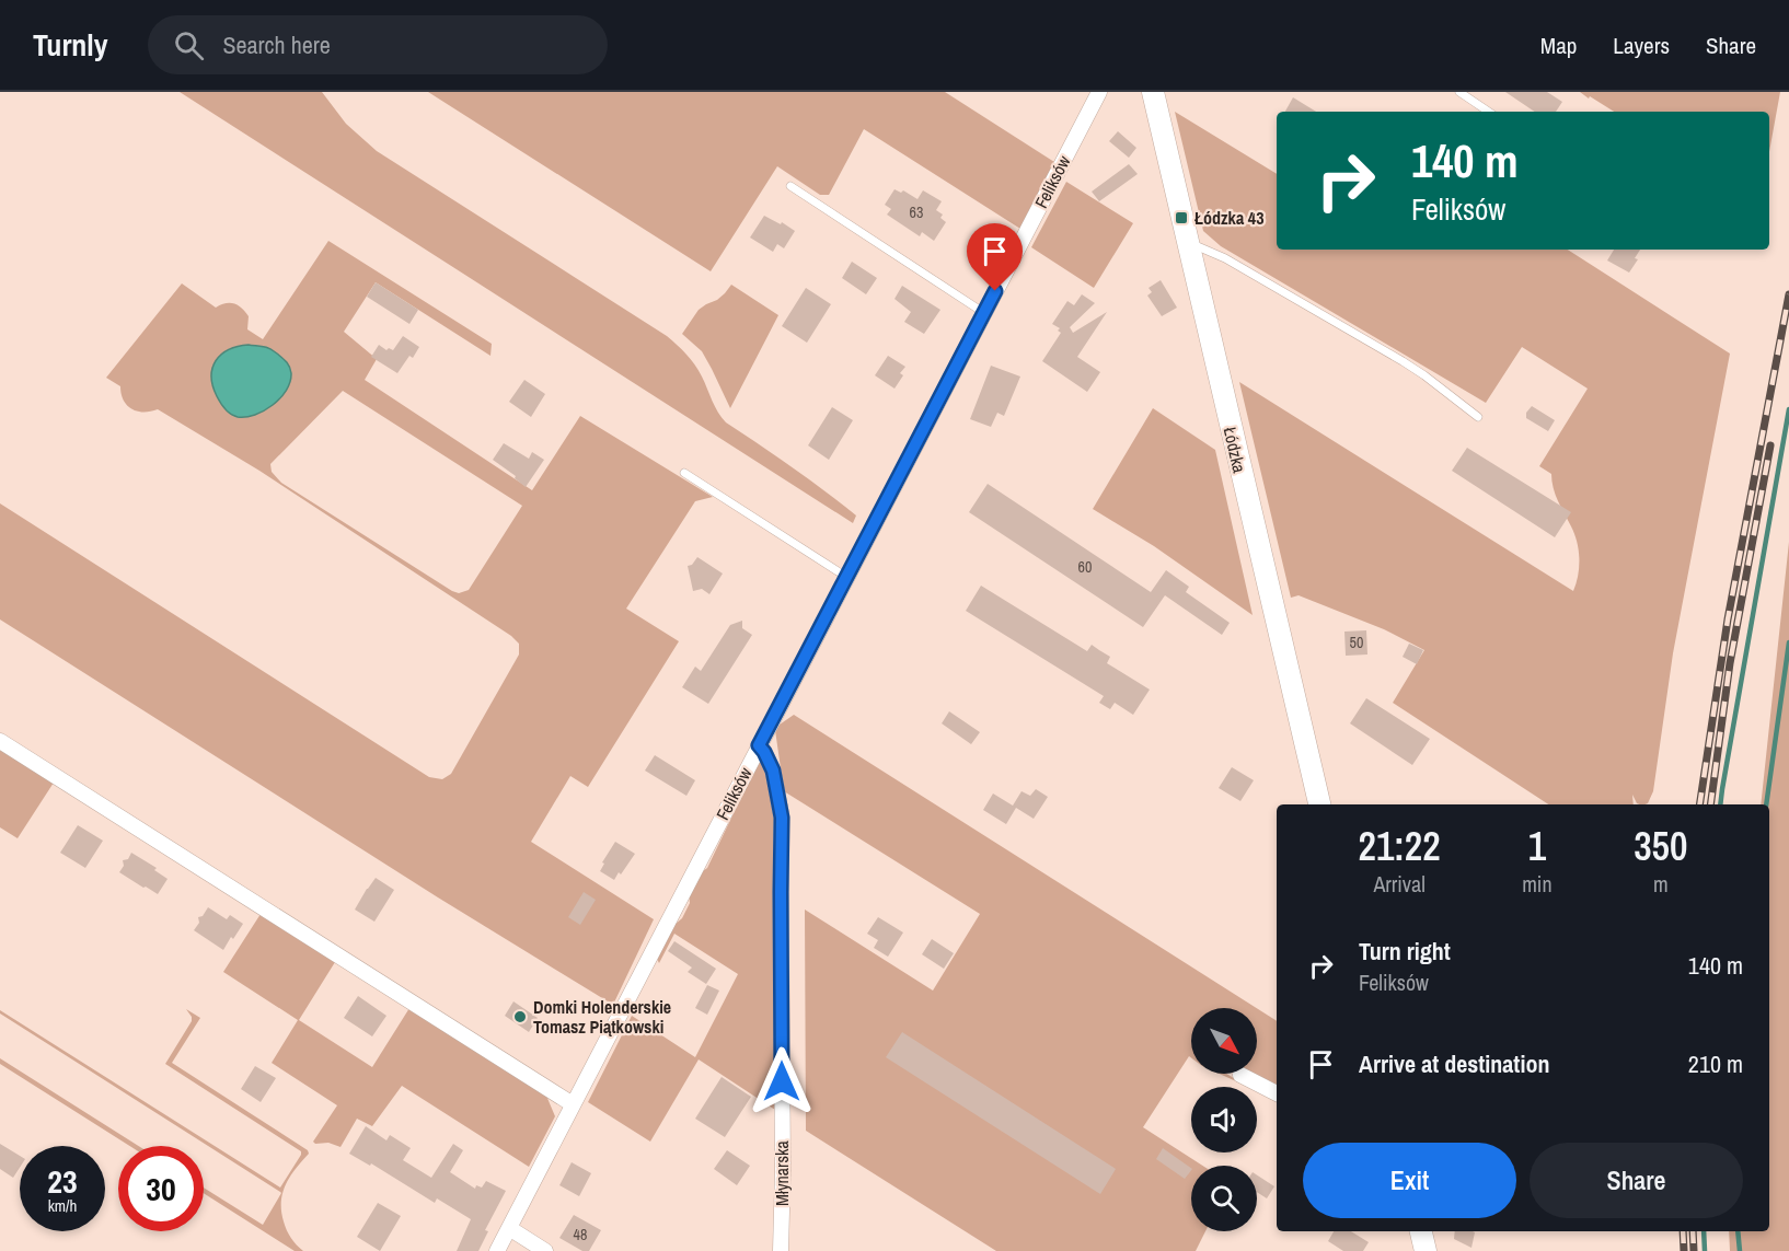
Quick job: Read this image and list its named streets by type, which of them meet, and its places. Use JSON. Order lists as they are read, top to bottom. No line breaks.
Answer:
{"streets":{"main road":["Łódzka"],"street":["Feliksów","Młynarska"]},"crossings":[["Feliksów","Młynarska"]],"places":{"transit":["Łódzka 43"],"other":["Domki Holenderskie Tomasz Piątkowski"]},"house_numbers":["63","60","50","48"],"north":"bottom right","page":{"header":"Turnly","search":"Search here","nav":["Map","Layers","Share"],"turn":["140 m","Feliksów"],"eta":["21:22","Arrival","1","min","350","m"],"list":[{"name":"Turn right","note":"Feliksów","value":"140 m"},{"name":"Arrive at destination","value":"210 m"}],"buttons":["Exit","Share"],"speed":"23 km/h","limit":"30"}}
